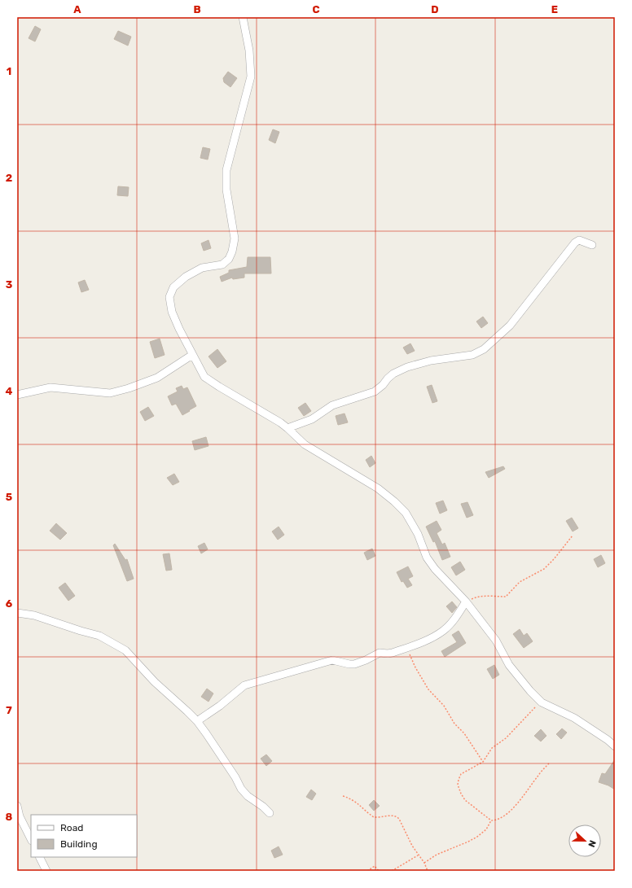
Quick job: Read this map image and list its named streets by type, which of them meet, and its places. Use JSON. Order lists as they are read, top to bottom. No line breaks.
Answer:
{"legend":["Road","Building"],"north":"right","grid":{"columns":["A","B","C","D","E"],"rows":["1","2","3","4","5","6","7","8"]}}
